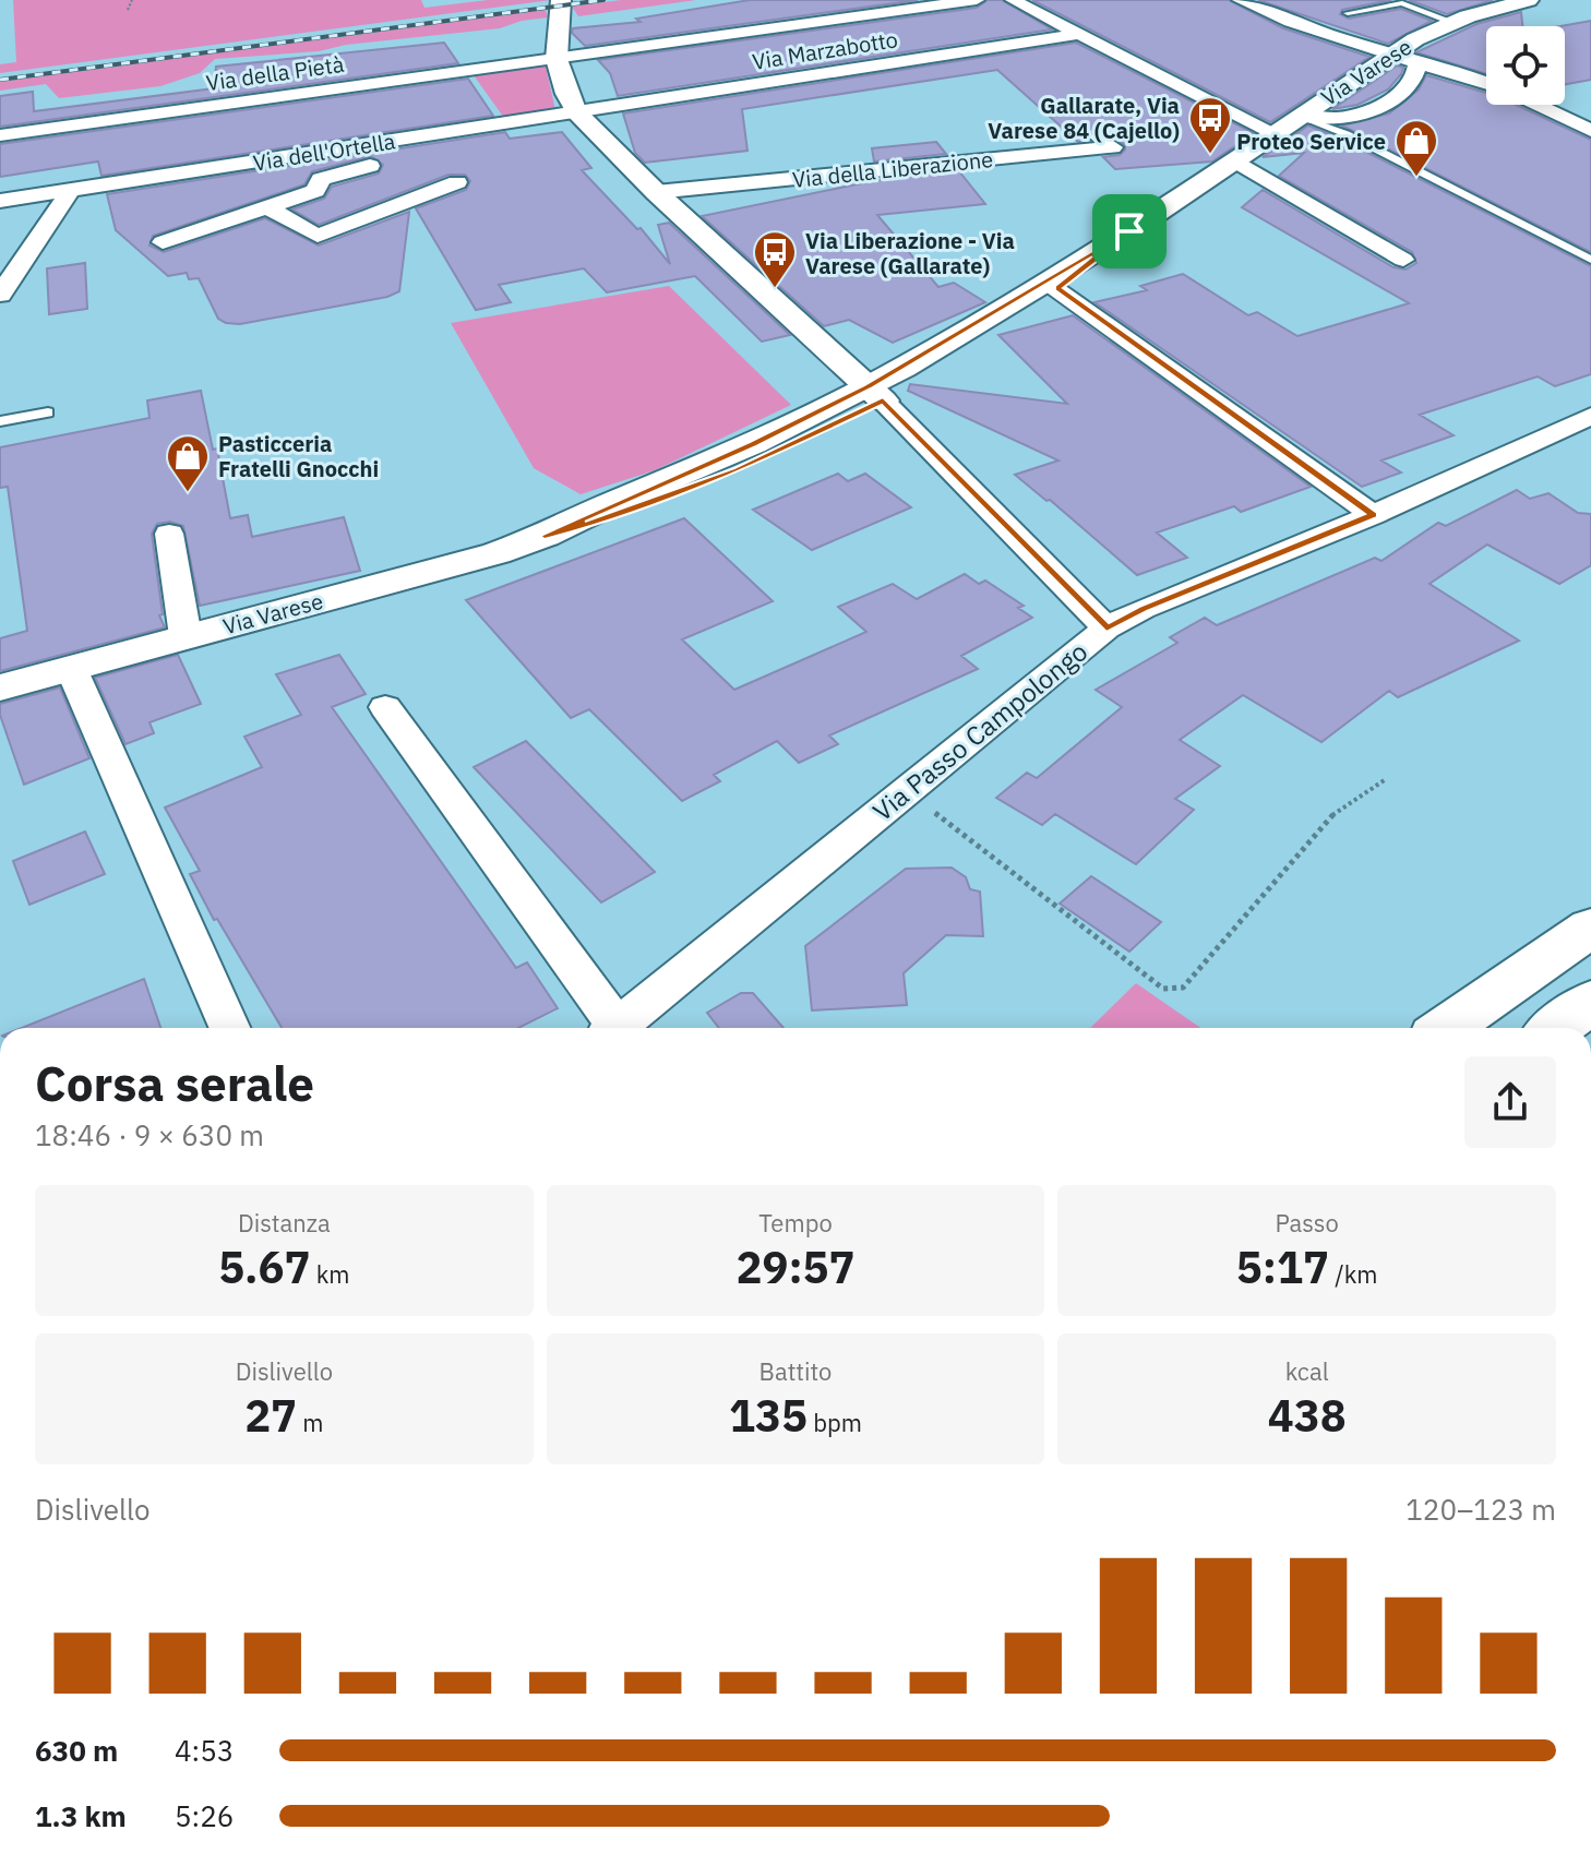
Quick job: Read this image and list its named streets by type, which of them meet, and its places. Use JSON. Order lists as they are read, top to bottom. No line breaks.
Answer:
{"streets":{"main road":["Via Varese"],"street":["Via Marzabotto","Via della Pietà","Via dell'Ortella","Via della Liberazione","Via Passo Campolongo"]},"crossings":[["Via Marzabotto","Via dell'Ortella"]],"places":{"bus stop":["Gallarate, Via Varese 84 (Cajello)","Via Liberazione - Via Varese (Gallarate)"],"shop":["Proteo Service","Pasticceria Fratelli Gnocchi"]},"page":{"heading":["Corsa serale","18:46 · 9 × 630 m"],"stats":[["Distanza","5.67 km"],["Tempo","29:57"],["Passo","5:17 /km"],["Dislivello","27 m"],["Battito","135 bpm"],["kcal","438"]],"chart":["Dislivello","120–123 m"],"list":[{"name":"630 m","note":"4:53"},{"name":"1.3 km","note":"5:26"}]}}
